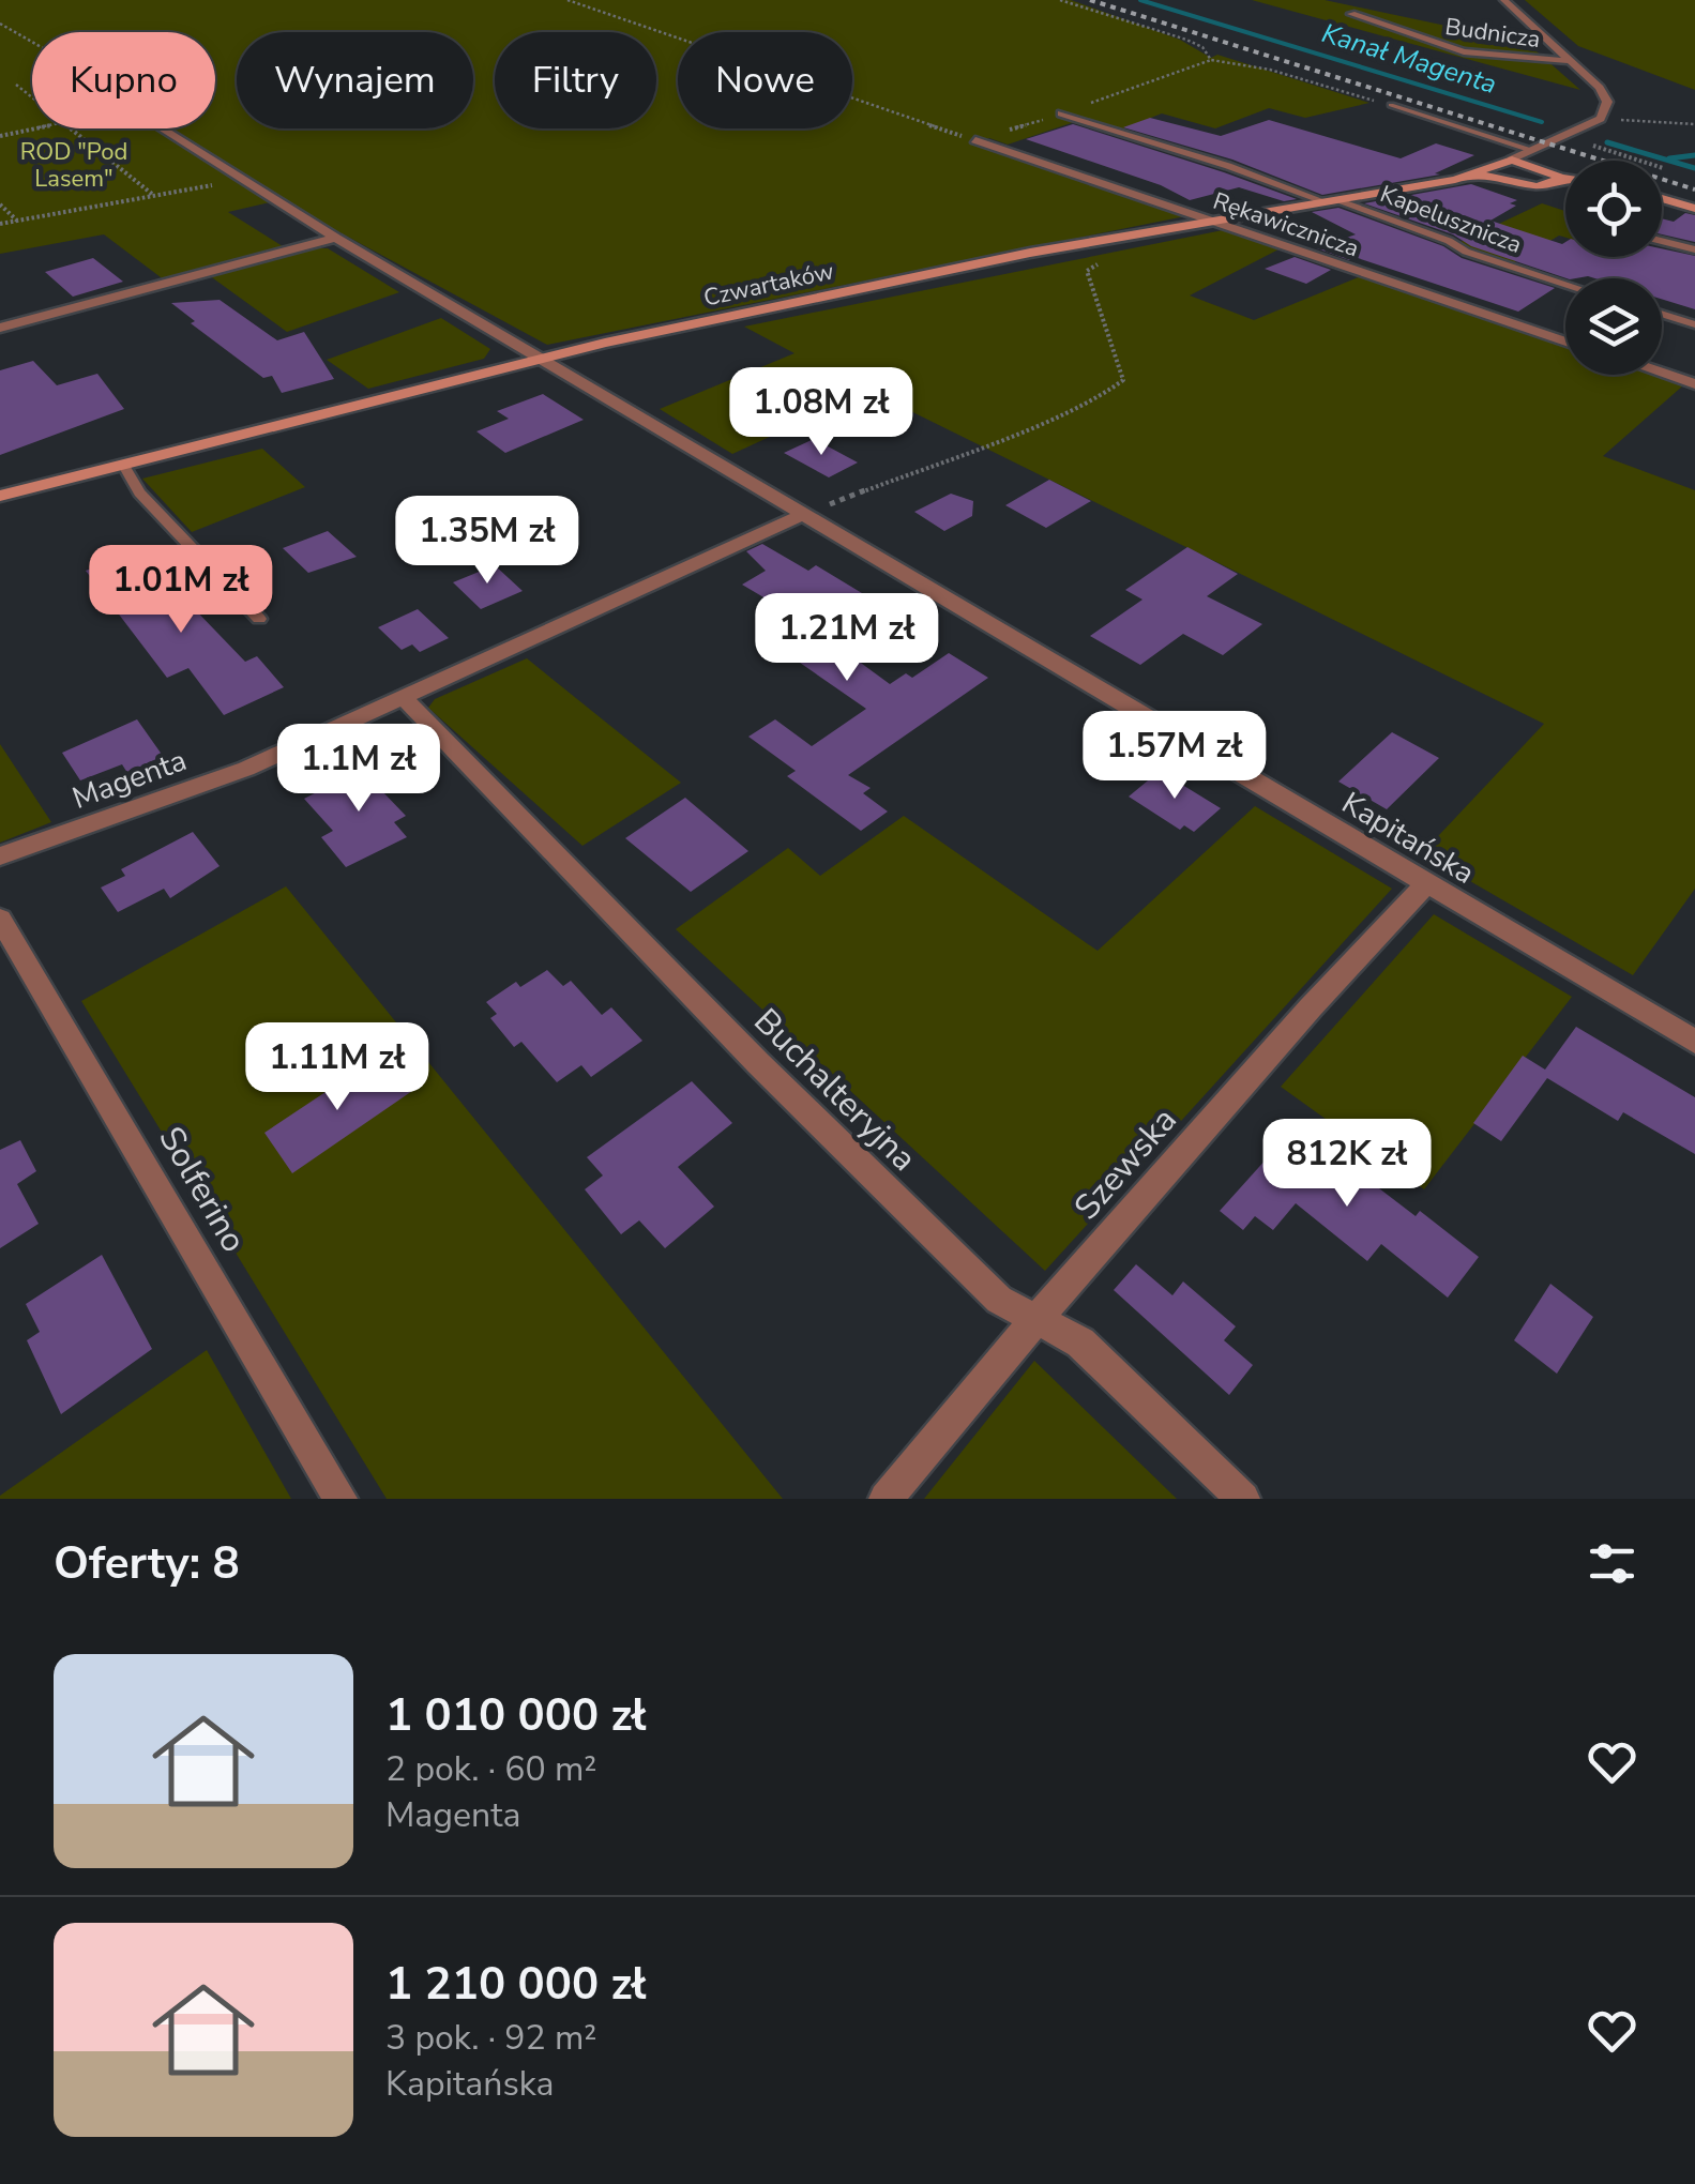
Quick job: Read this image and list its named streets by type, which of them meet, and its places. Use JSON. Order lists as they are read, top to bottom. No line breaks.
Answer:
{"streets":{"street":["Budnicza","Rękawicznicza","Czwartaków","Magenta","Kapitańska","Buchalteryjna","Szewska","Solferino"],"lane":["Kapelusznicza"]},"crossings":[["Kapelusznicza","Czwartaków"],["Rękawicznicza","Czwartaków"],["Czwartaków","Kapitańska"],["Magenta","Kapitańska"],["Magenta","Buchalteryjna"],["Kapitańska","Szewska"],["Buchalteryjna","Szewska"]],"water":["Kanał Magenta"],"parks":["ROD \"Pod Lasem\""],"page":{"chip":["Kupno","Wynajem","Filtry","Nowe"],"price":["1.08M zł","1.35M zł","1.01M zł","1.21M zł","1.57M zł","1.1M zł","1.11M zł","812K zł"],"heading":"Oferty: 8","list":[{"name":"1 010 000 zł","note":"2 pok. · 60 m² · Magenta"},{"name":"1 210 000 zł","note":"3 pok. · 92 m² · Kapitańska"}]}}
